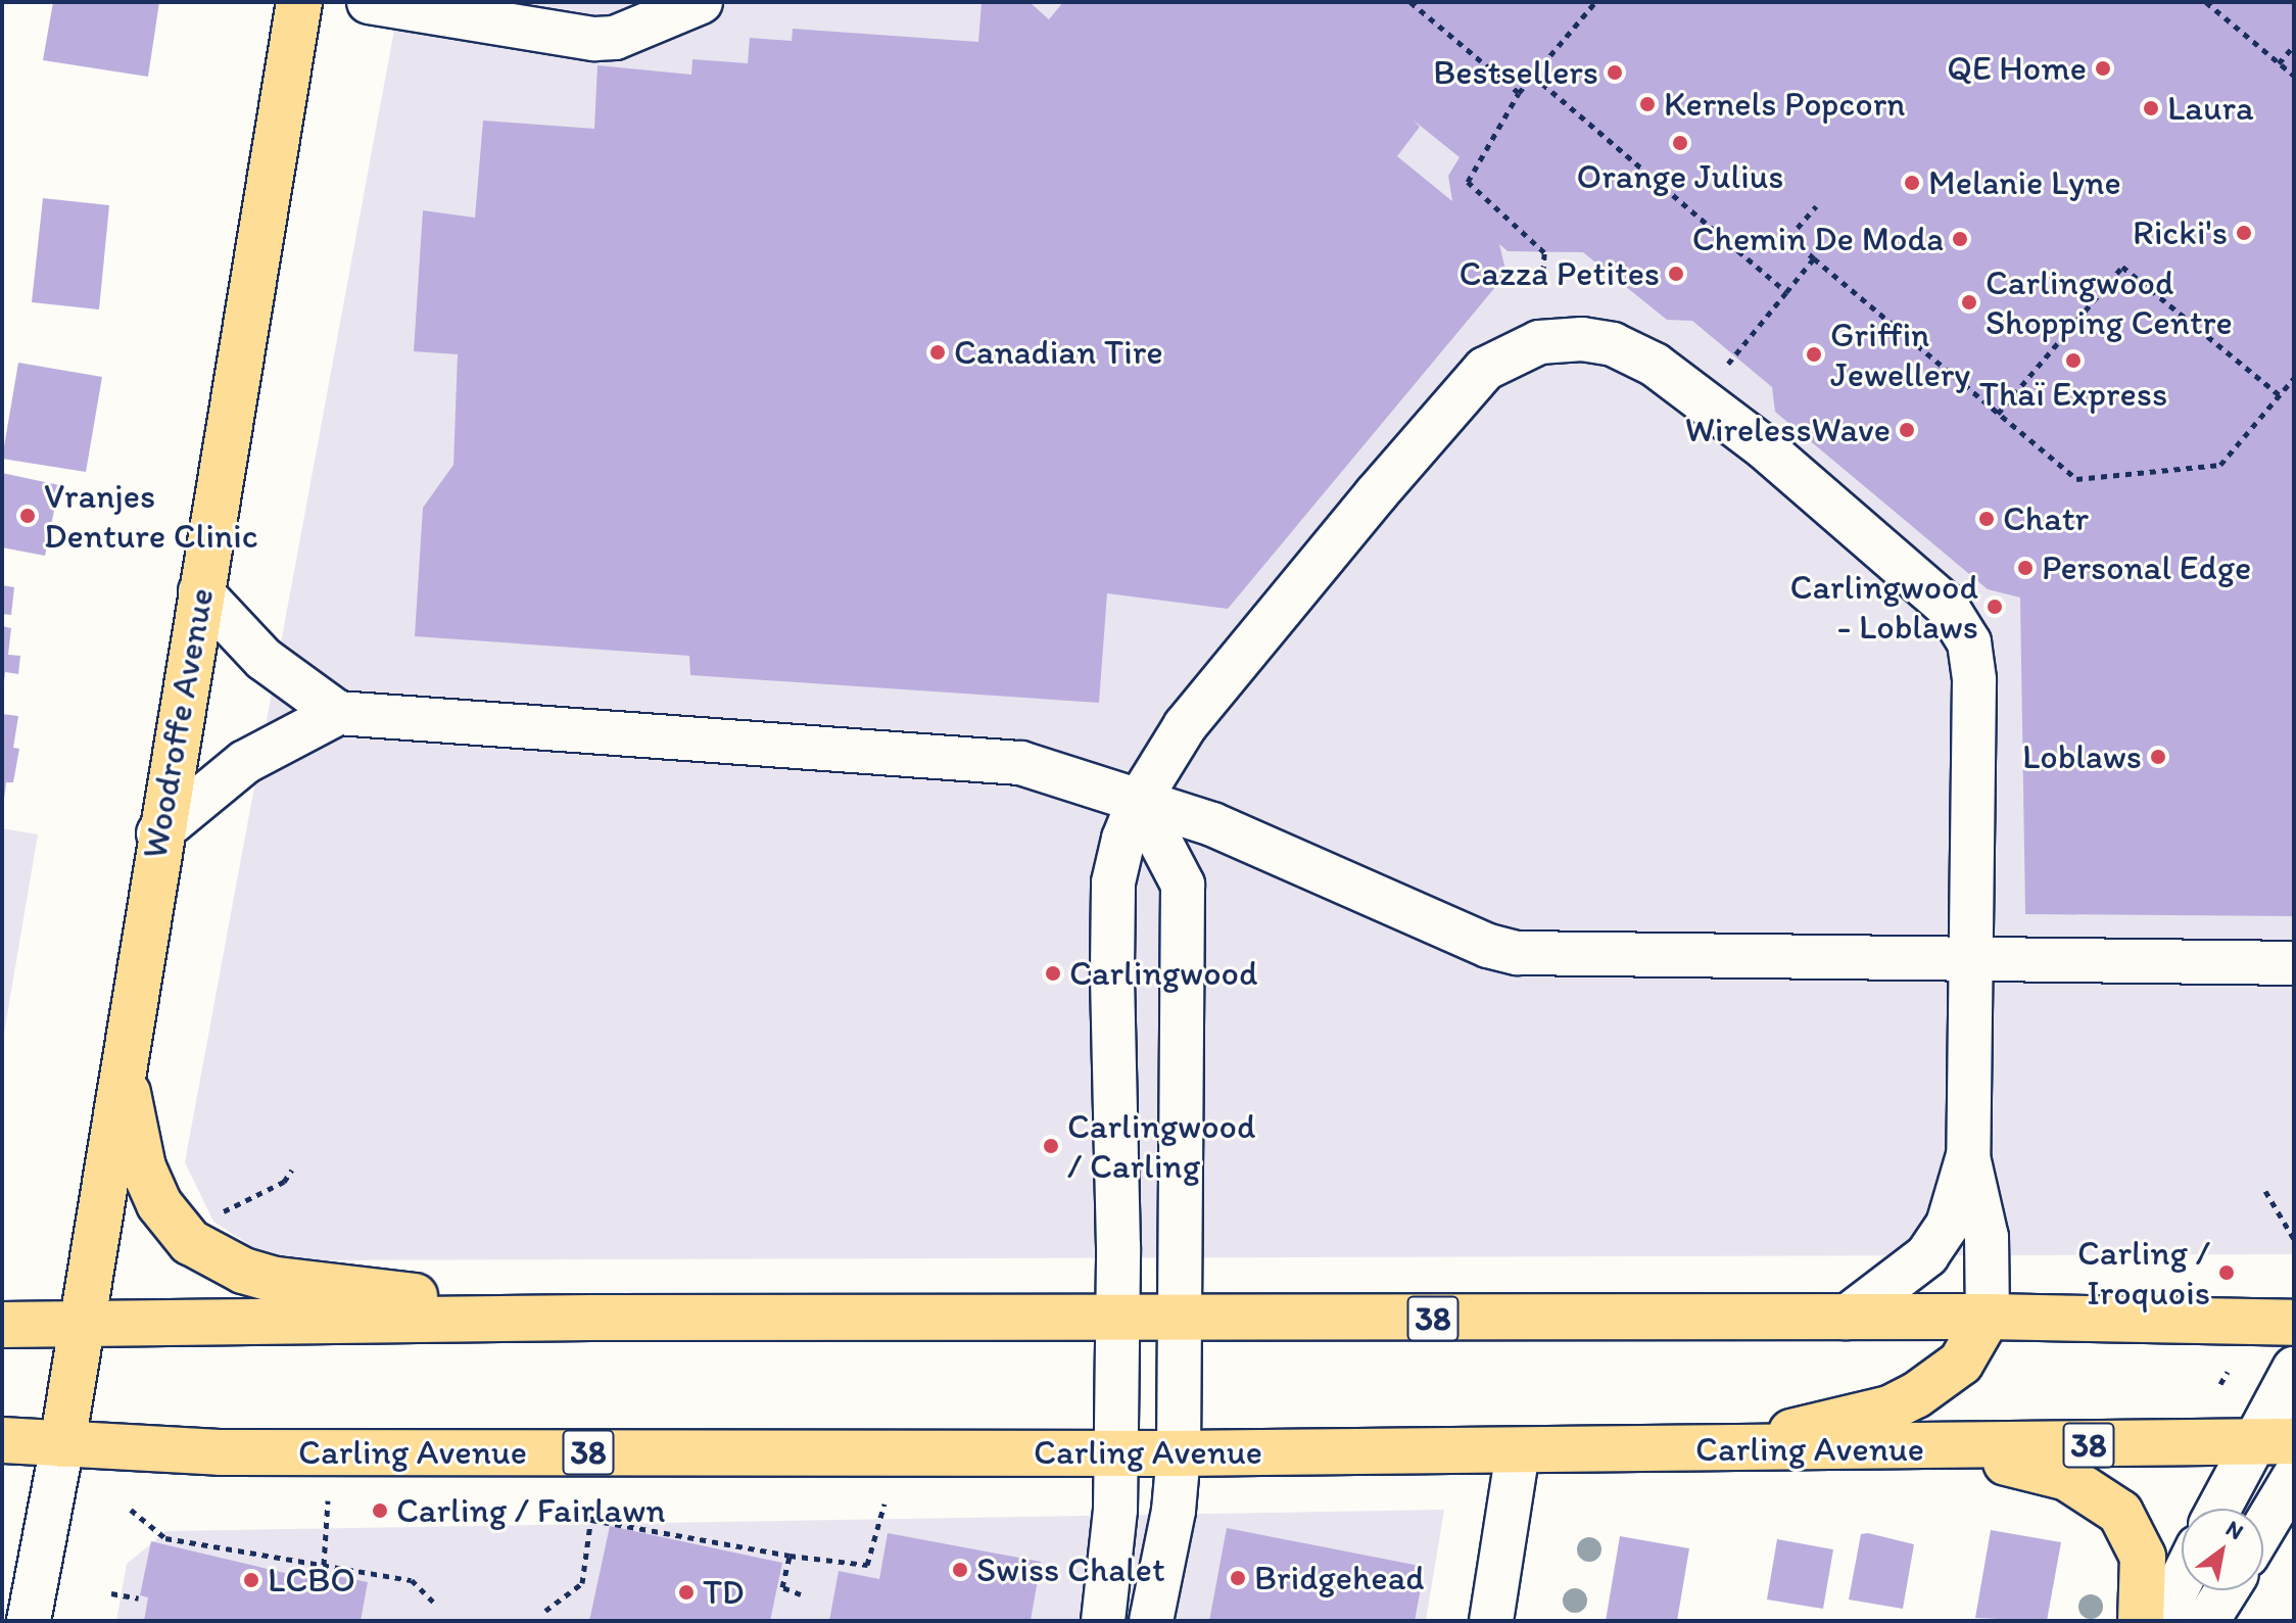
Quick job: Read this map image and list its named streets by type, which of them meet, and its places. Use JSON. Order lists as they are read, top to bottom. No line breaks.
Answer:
{"streets":{"main road":["Woodroffe Avenue","38","Carling Avenue"]},"crossings":[["Woodroffe Avenue","38"],["Woodroffe Avenue","Carling Avenue"]],"places":["QE Home","Bestsellers","Kernels Popcorn","Laura","Orange Julius","Melanie Lyne","Ricki's","Chemin De Moda","Cazza Petites","Carlingwood Shopping Centre","Canadian Tire","Griffin Jewellery","Thaï Express","WirelessWave","Vranjes Denture Clinic","Chatr","Personal Edge","Carlingwood - Loblaws","Loblaws","Carlingwood","Carlingwood / Carling","Carling / Iroquois","Carling / Fairlawn","Swiss Chalet","Bridgehead","LCBO","TD"],"north":"top right"}
